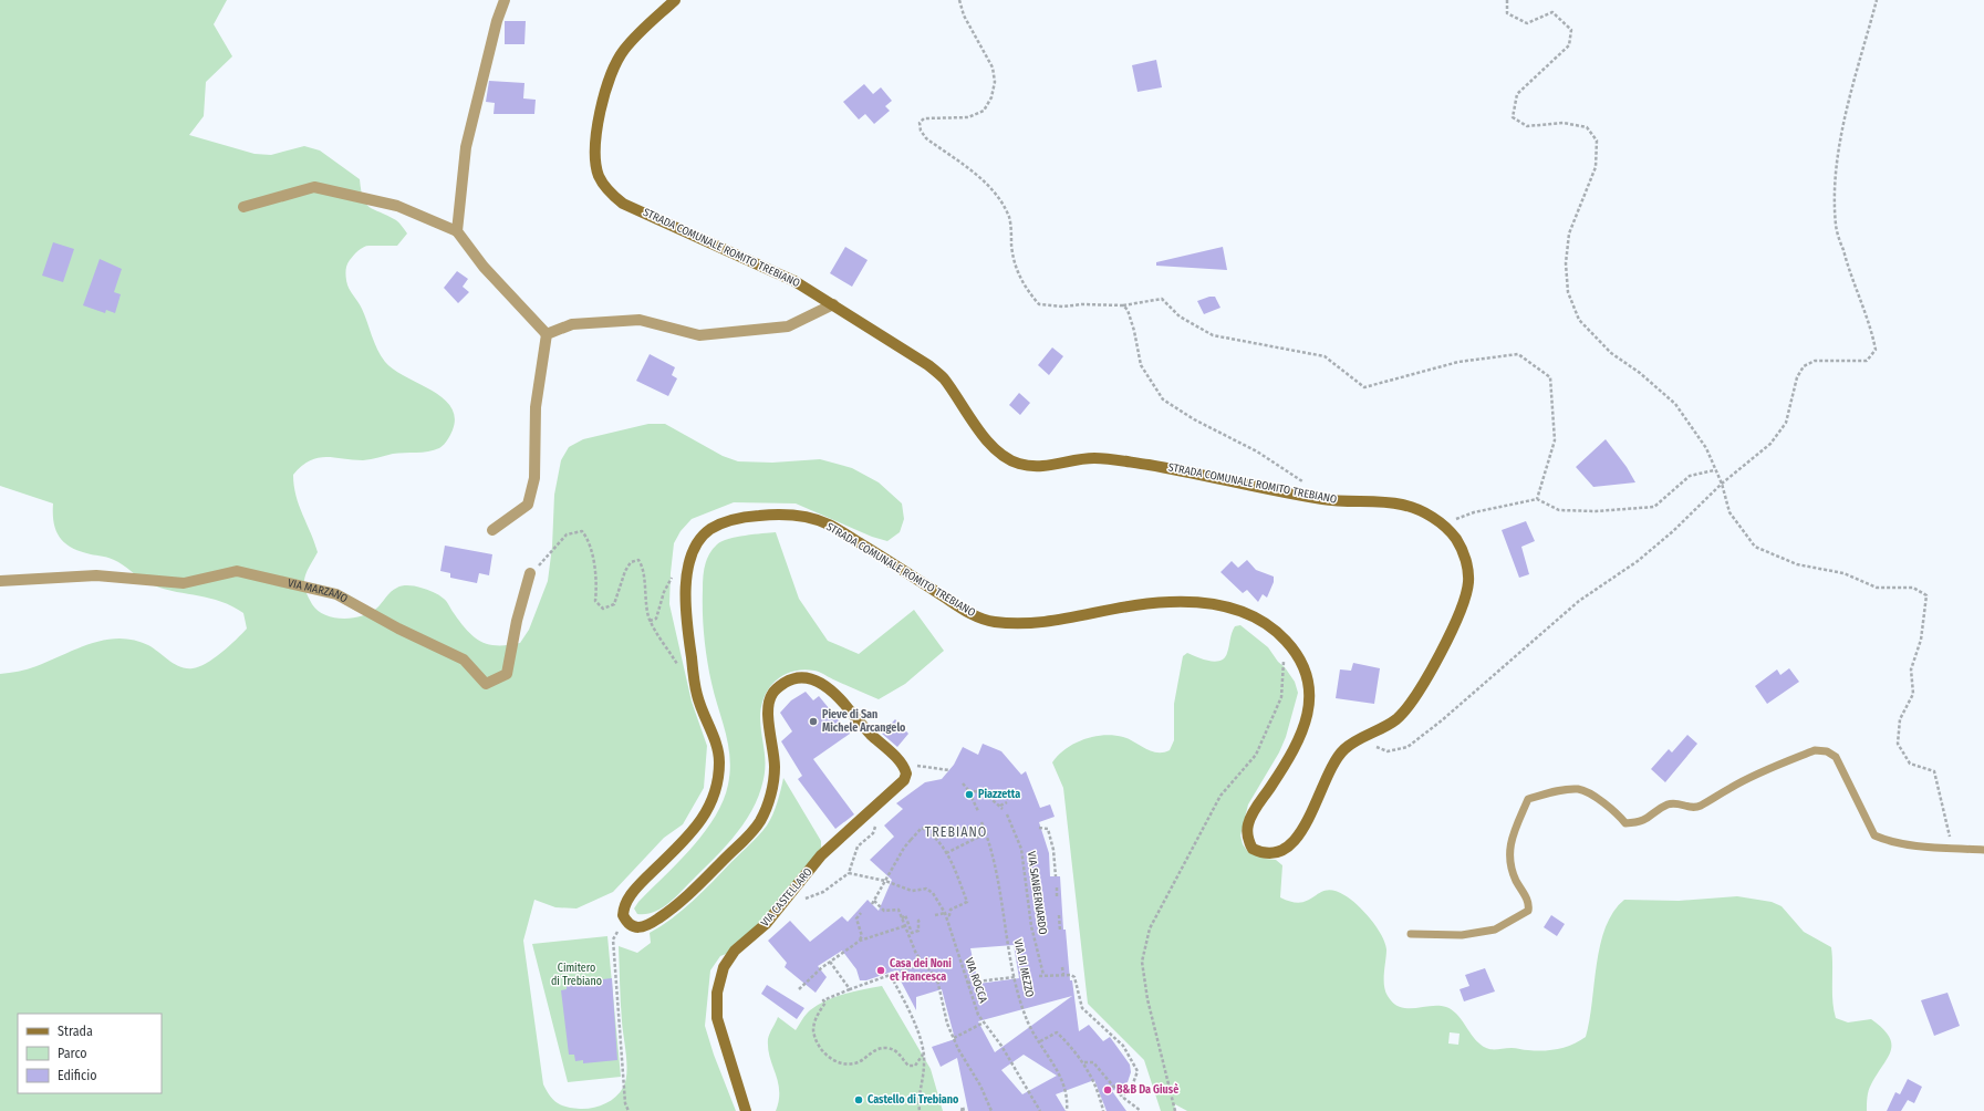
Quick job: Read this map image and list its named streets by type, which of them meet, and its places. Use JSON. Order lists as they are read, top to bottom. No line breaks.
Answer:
{"streets":{"street":["STRADA COMUNALE ROMITO TREBIANO","VIA MARZANO","VIA CASTELLARO"],"path":["VIA SANBERNARDO","VIA DI MEZZO","VIA ROCCA"]},"districts":["TREBIANO"],"parks":["Cimitero di Trebiano"],"places":["Pieve di San Michele Arcangelo","Piazzetta","Casa dei Noni et Francesca","B&B Da Giusè","Castello di Trebiano"],"legend":["Strada","Parco","Edificio"]}
